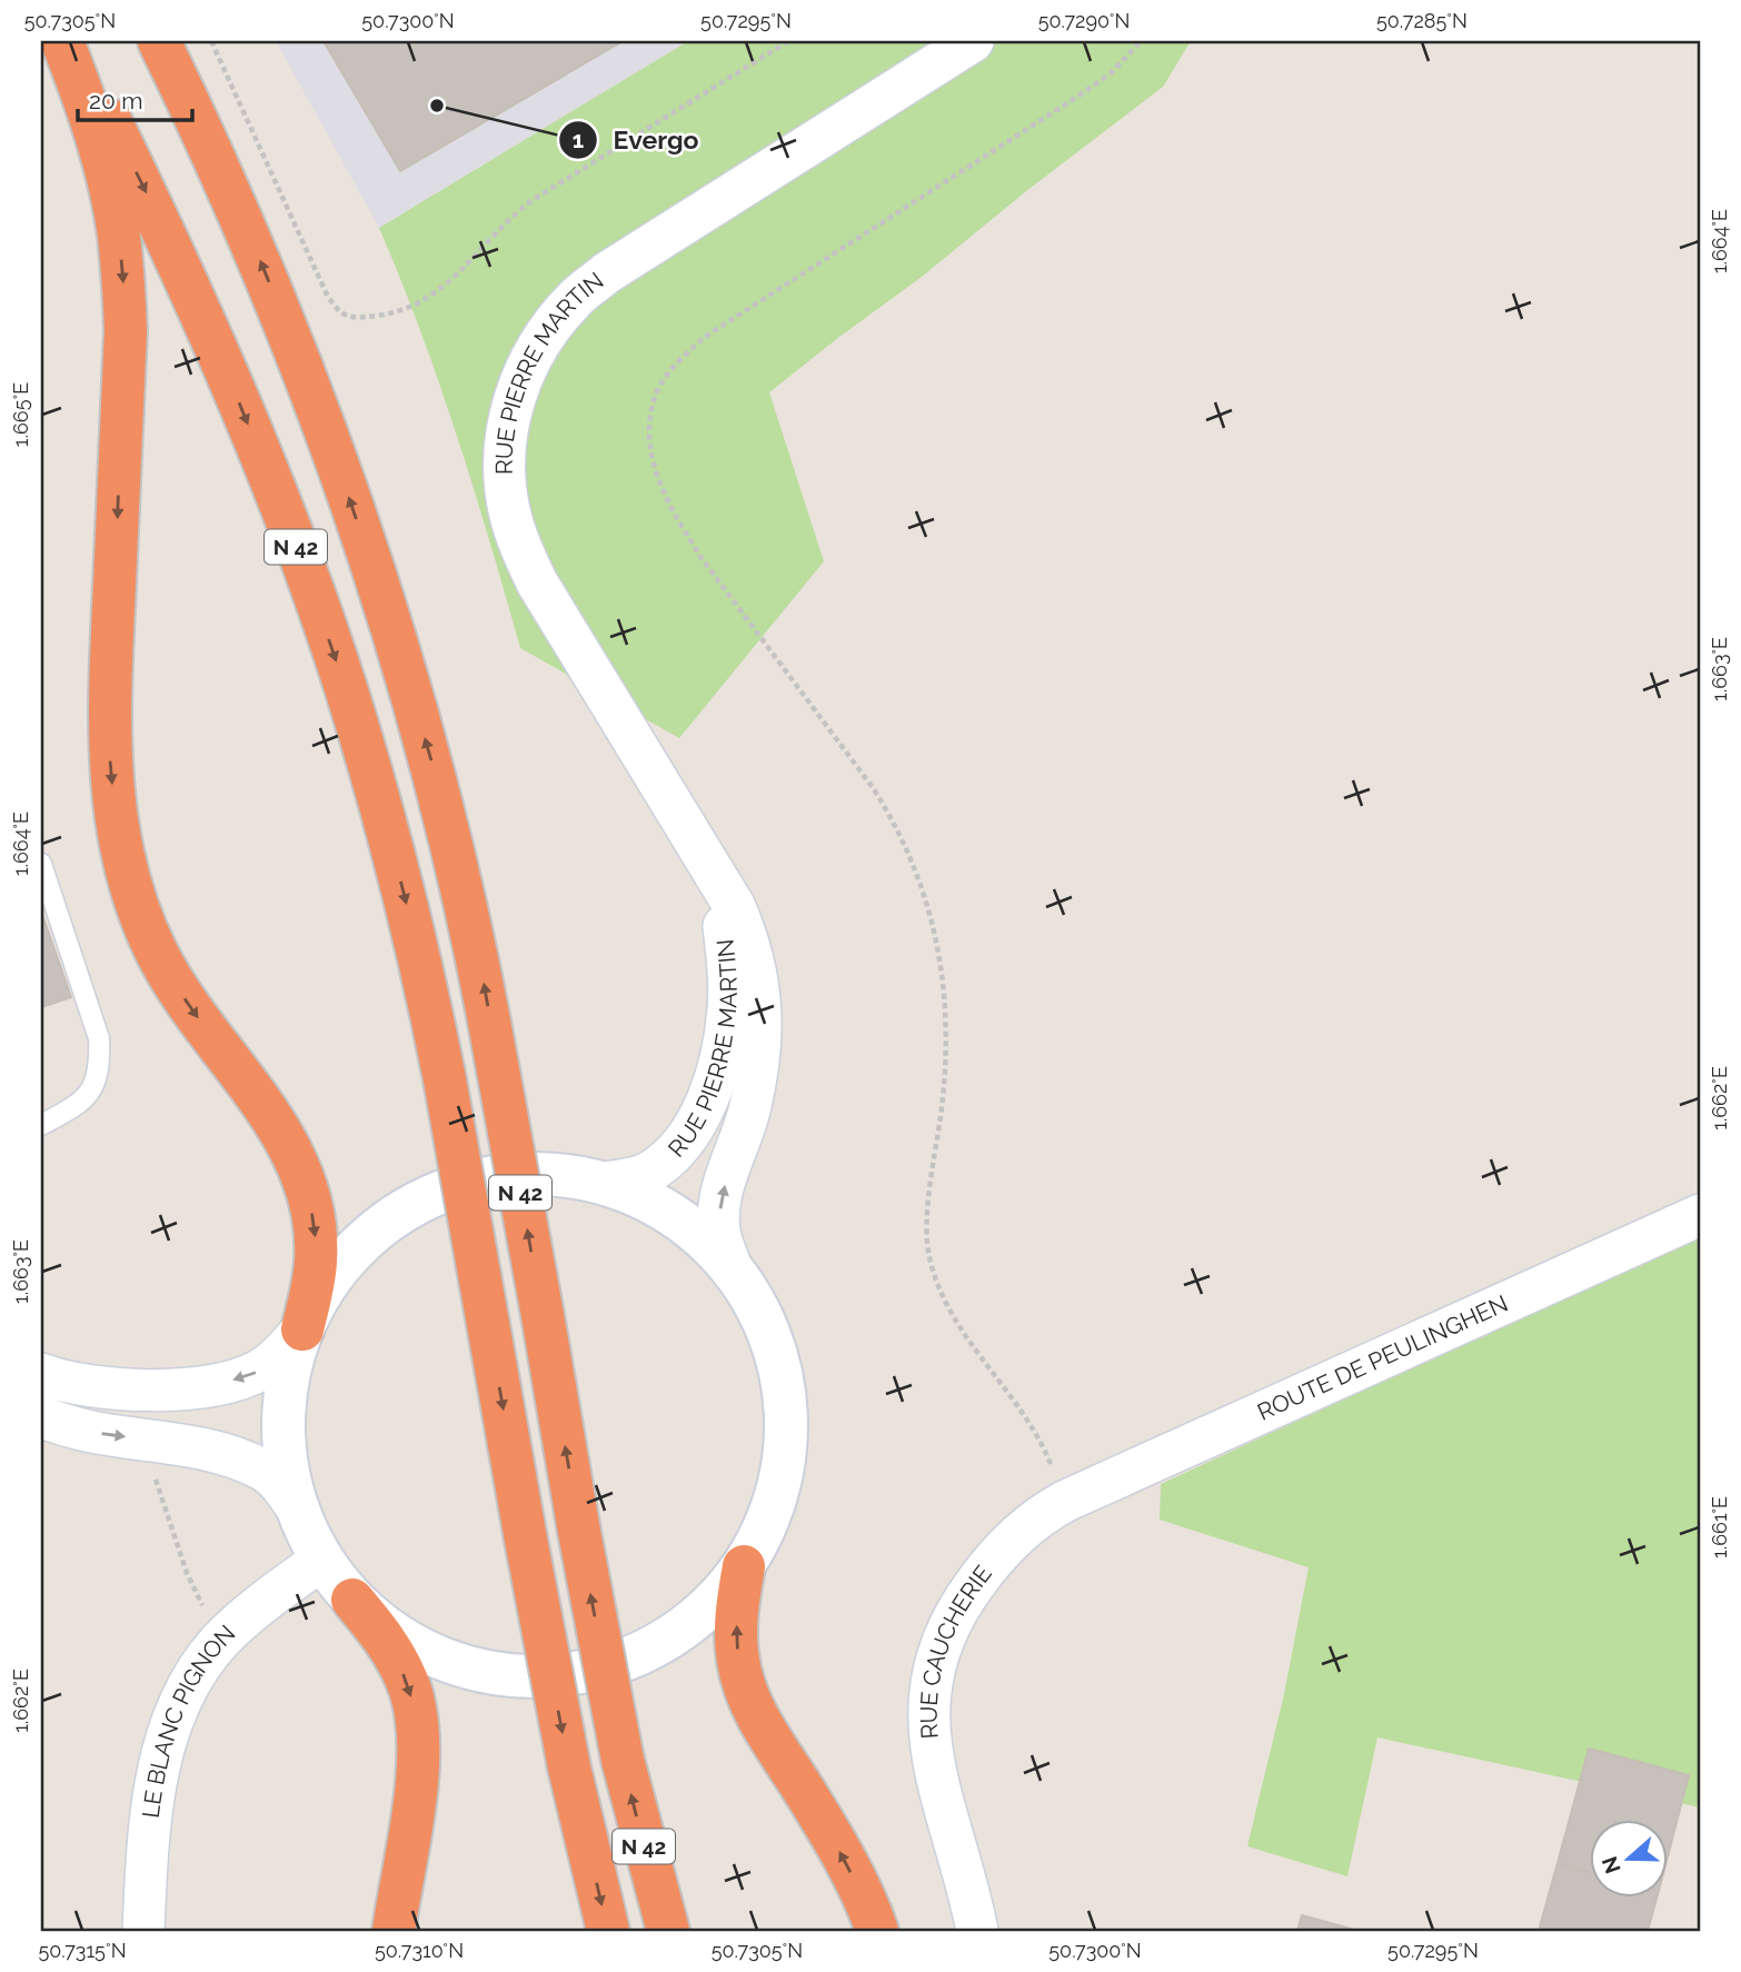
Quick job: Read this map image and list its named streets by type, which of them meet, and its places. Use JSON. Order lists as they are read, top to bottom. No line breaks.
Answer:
{"streets":{"highway":["N 42"],"street":["RUE PIERRE MARTIN","ROUTE DE PEULINGHEN","RUE CAUCHERIE","LE BLANC PIGNON"]},"crossings":[["ROUTE DE PEULINGHEN","RUE CAUCHERIE"]],"places":["Evergo"],"scale_bar":"20 m","north":"left","coordinates":["50.7305°N","50.7300°N","50.7295°N","50.7290°N","50.7285°N","1.664°E","1.665°E","1.663°E","1.662°E","1.661°E","50.7315°N","50.7310°N"]}
